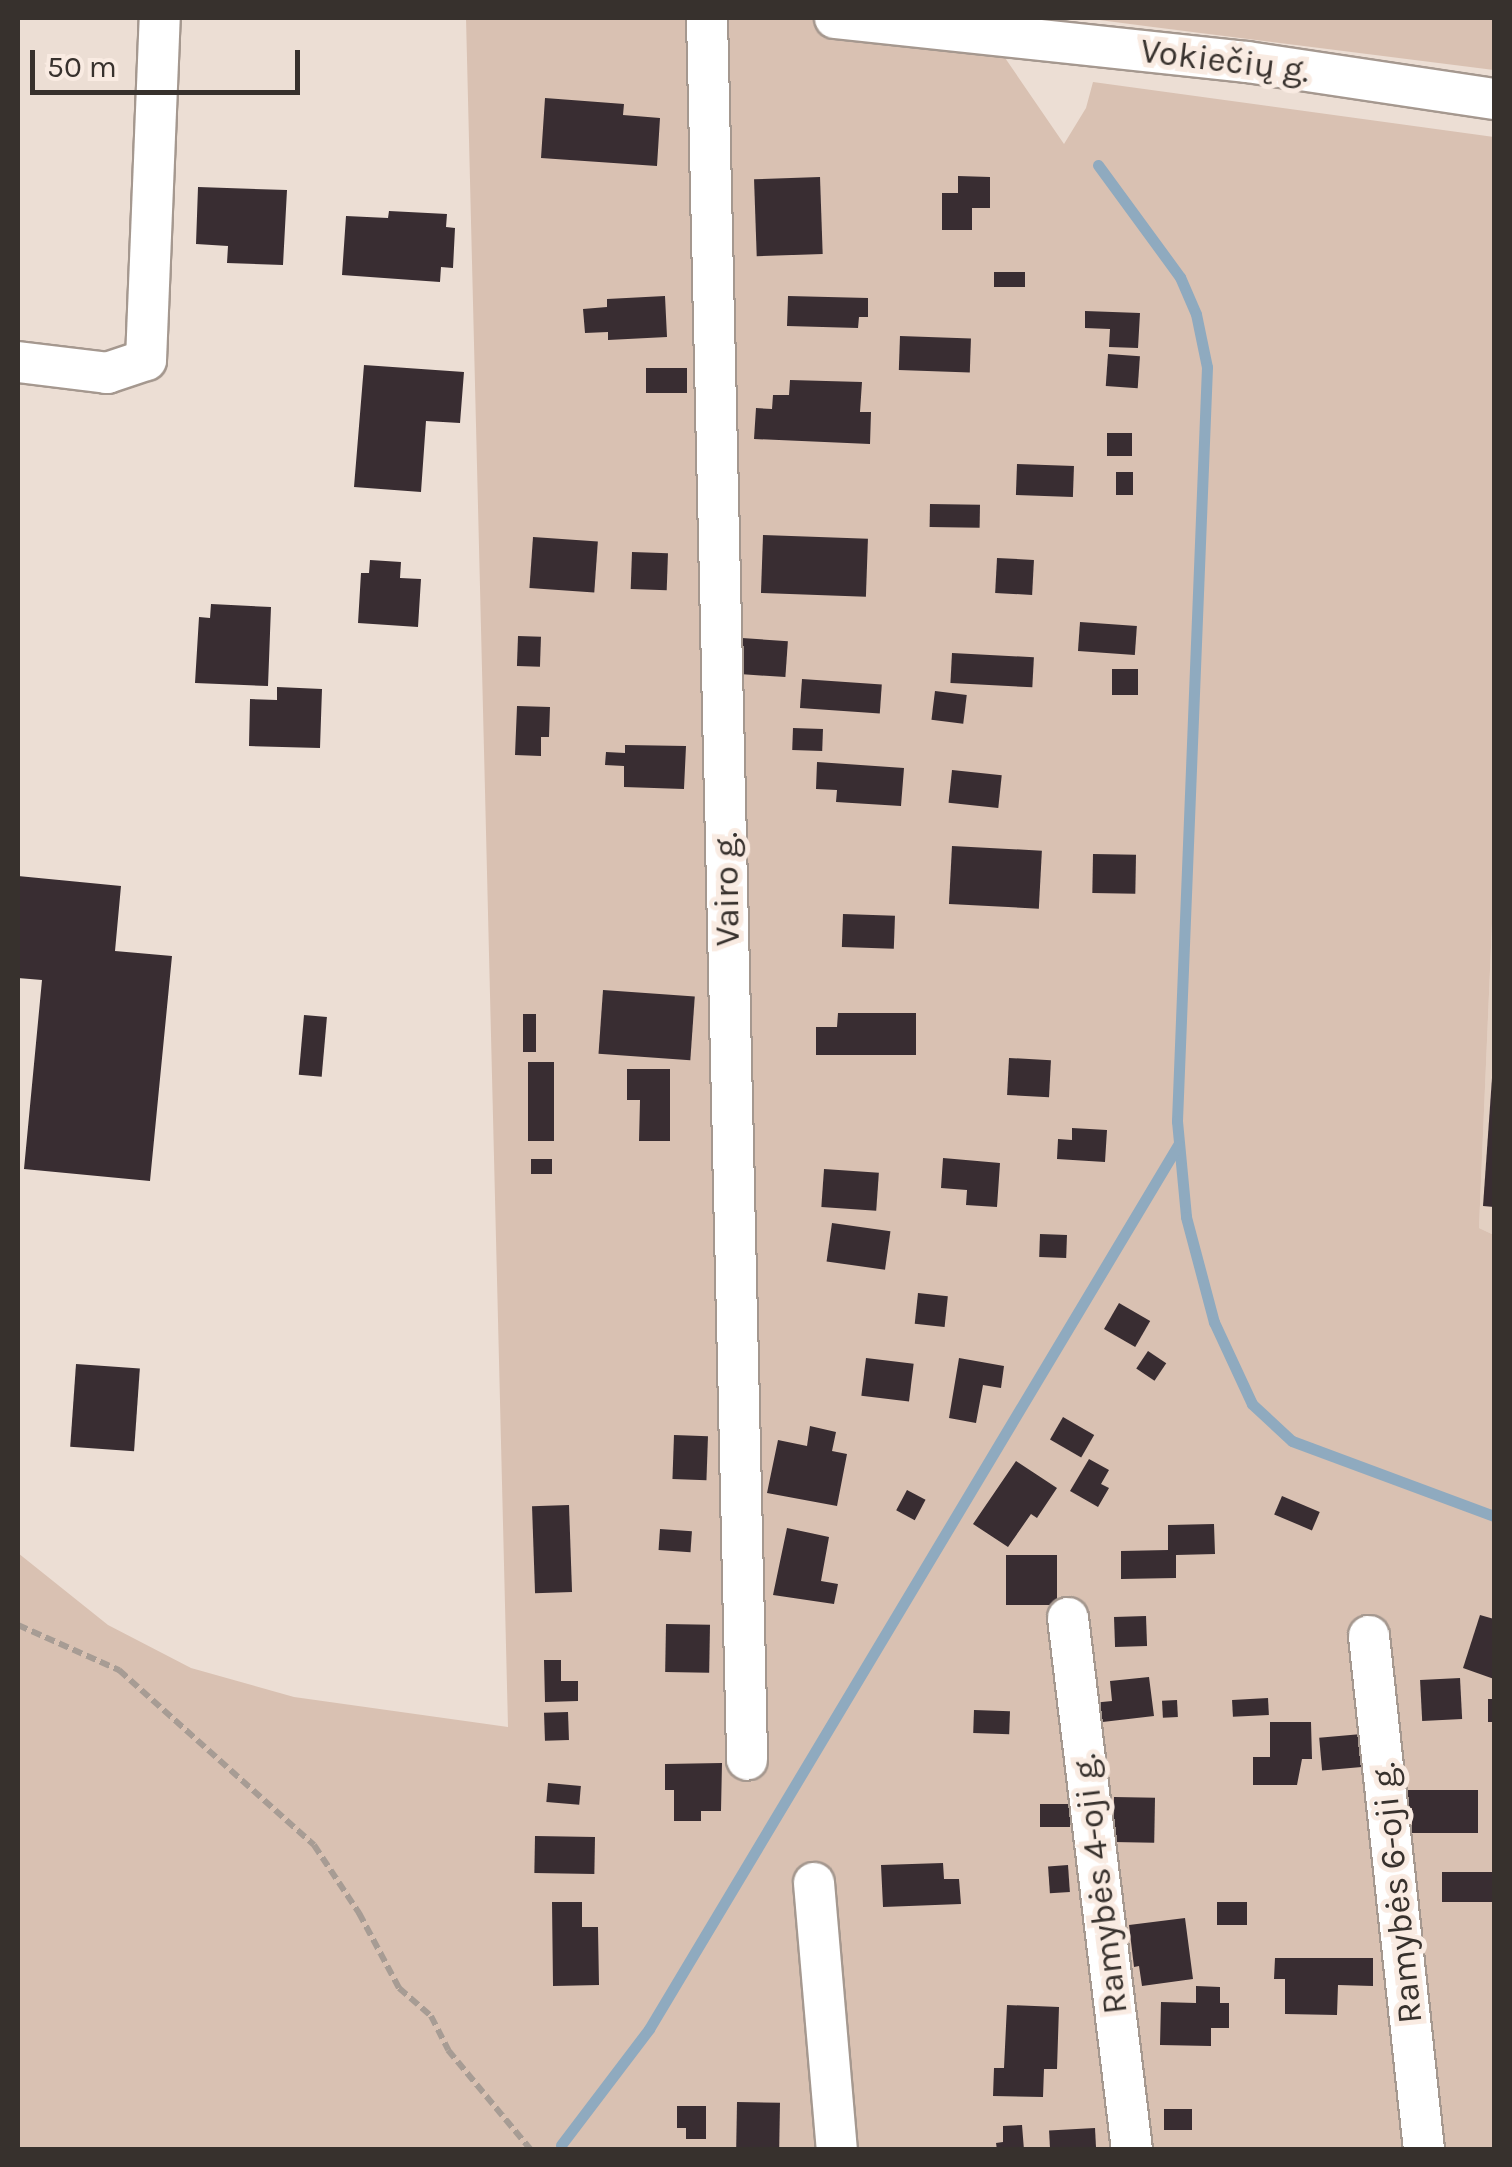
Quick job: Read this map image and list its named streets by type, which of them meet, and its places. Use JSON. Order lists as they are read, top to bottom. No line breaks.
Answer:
{"streets":{"street":["Vokiečių g.","Vairo g.","Ramybės 4-oji g.","Ramybės 6-oji g."]},"scale_bar":"50 m"}
